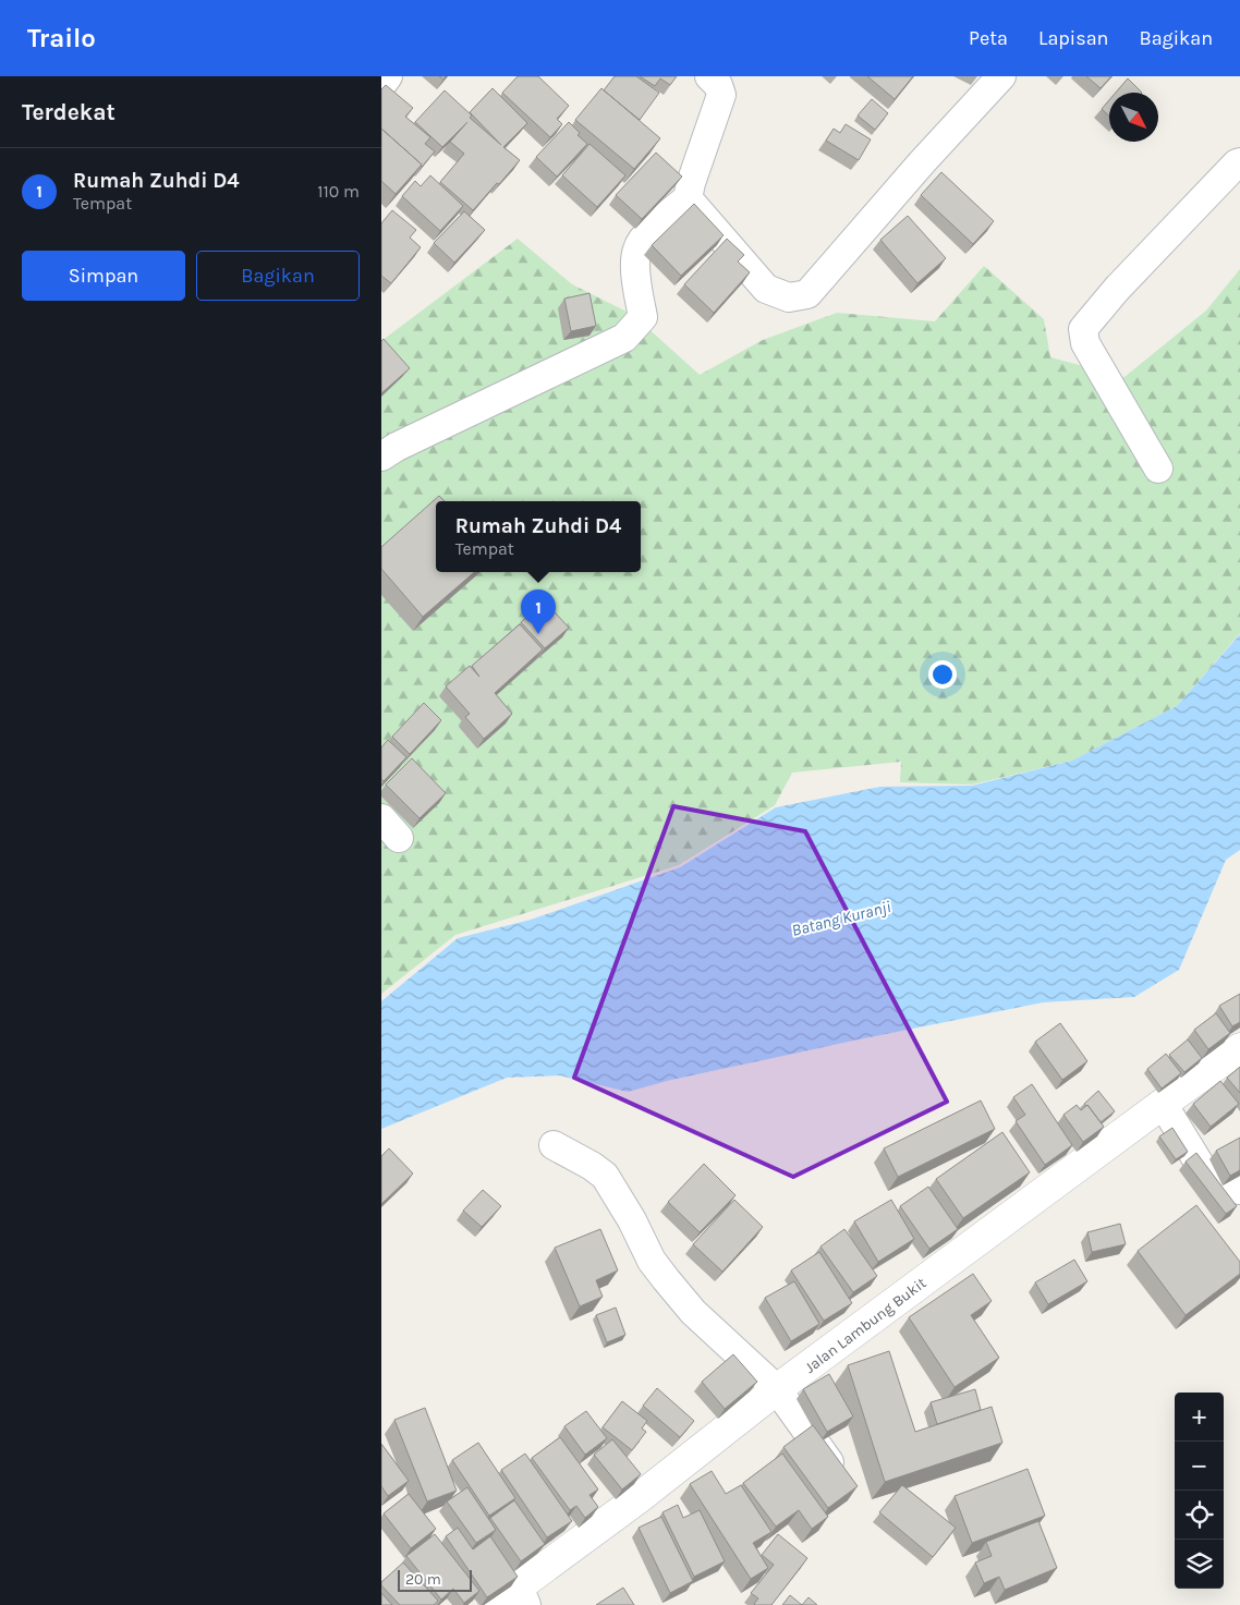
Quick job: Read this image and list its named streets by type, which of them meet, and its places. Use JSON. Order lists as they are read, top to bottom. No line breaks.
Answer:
{"streets":{"street":["Jalan Lambung Bukit"]},"water":["Batang Kuranji"],"scale_bar":"20 m","north":"bottom right","page":{"header":"Trailo","nav":["Peta","Lapisan","Bagikan"],"heading":"Terdekat","list":[{"mark":"1","name":"Rumah Zuhdi D4","note":"Tempat","value":"110 m"}],"buttons":["Simpan","Bagikan"],"popup":["Rumah Zuhdi D4","Tempat"],"pins":"1","map_buttons":["+","−"],"scale":"20 m"}}
